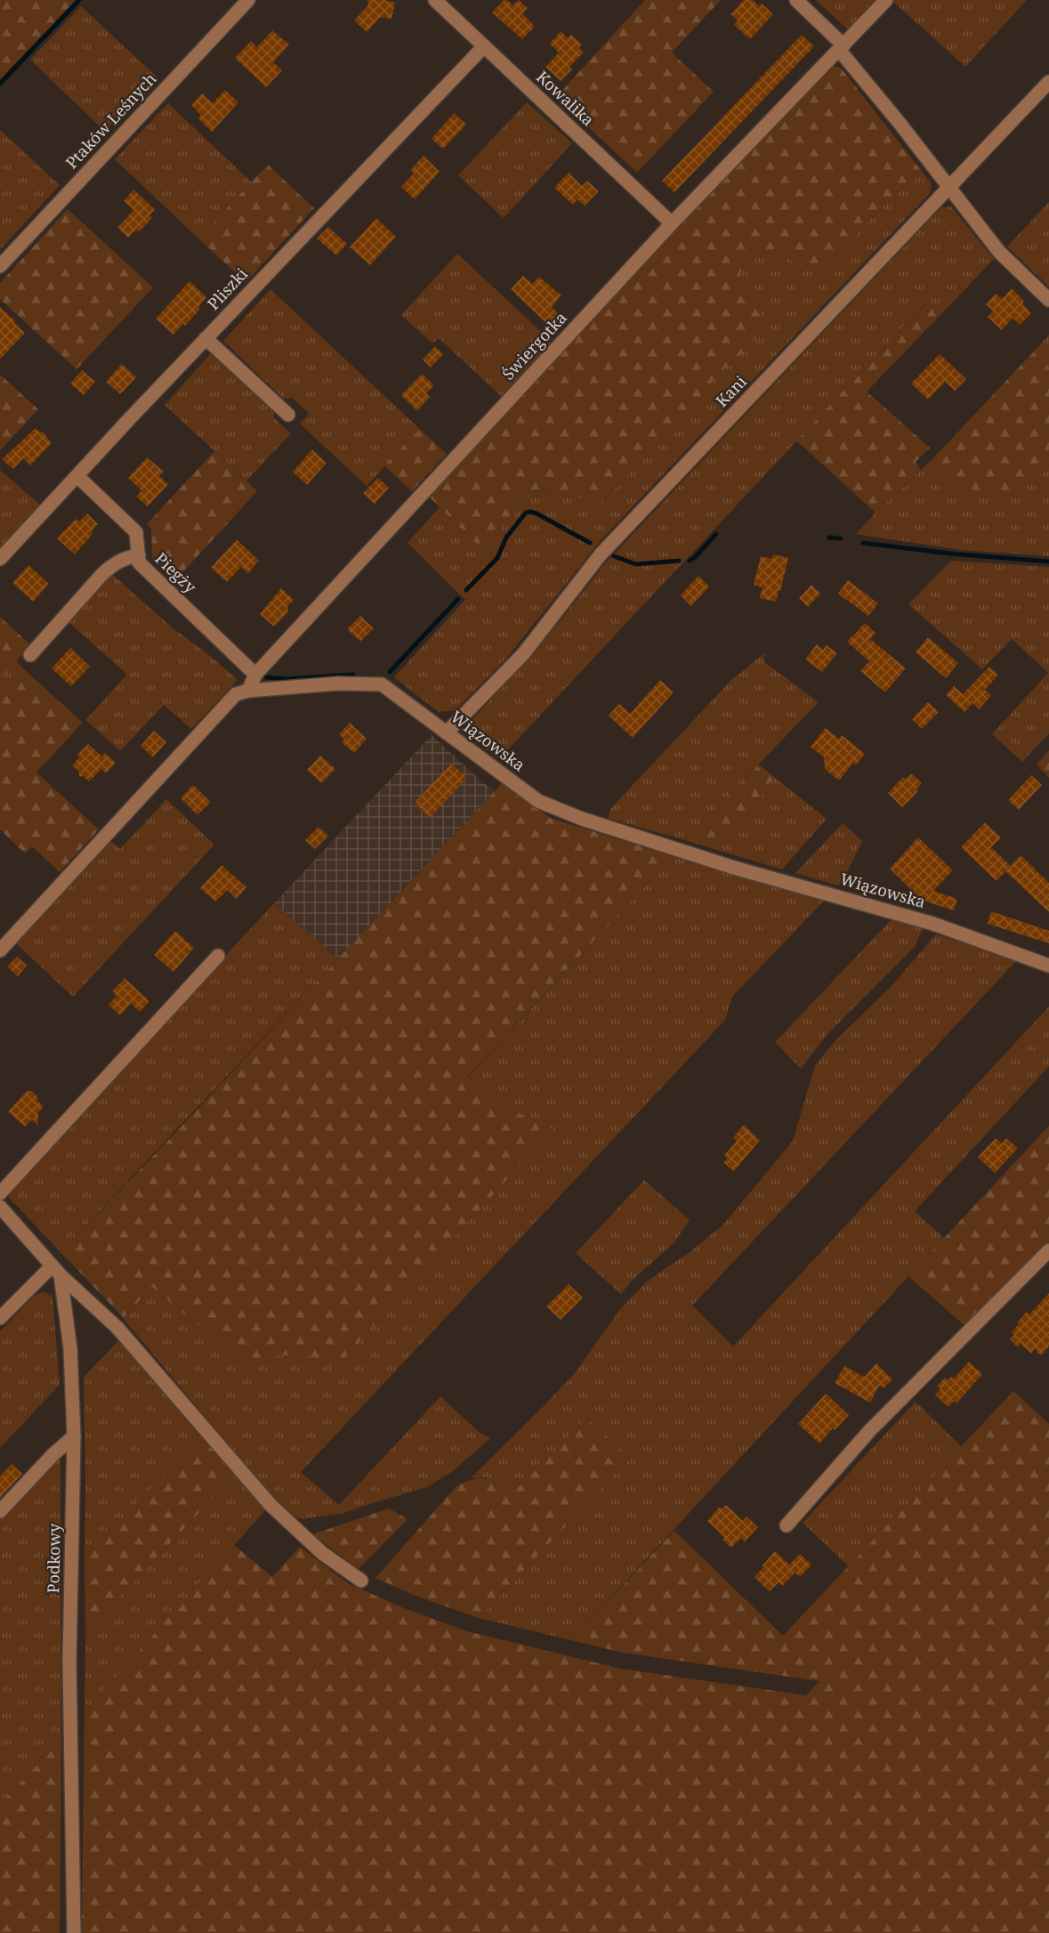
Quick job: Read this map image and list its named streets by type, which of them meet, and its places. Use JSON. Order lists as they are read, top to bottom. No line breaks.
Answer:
{"streets":{"street":["Kowalika","Ptaków Leśnych","Pliszki","Świergotka","Kani","Piegży","Wiązowska","Podkowy"]},"crossings":[["Kowalika","Pliszki"],["Kowalika","Świergotka"],["Pliszki","Piegży"],["Świergotka","Piegży"],["Kani","Wiązowska"]]}
